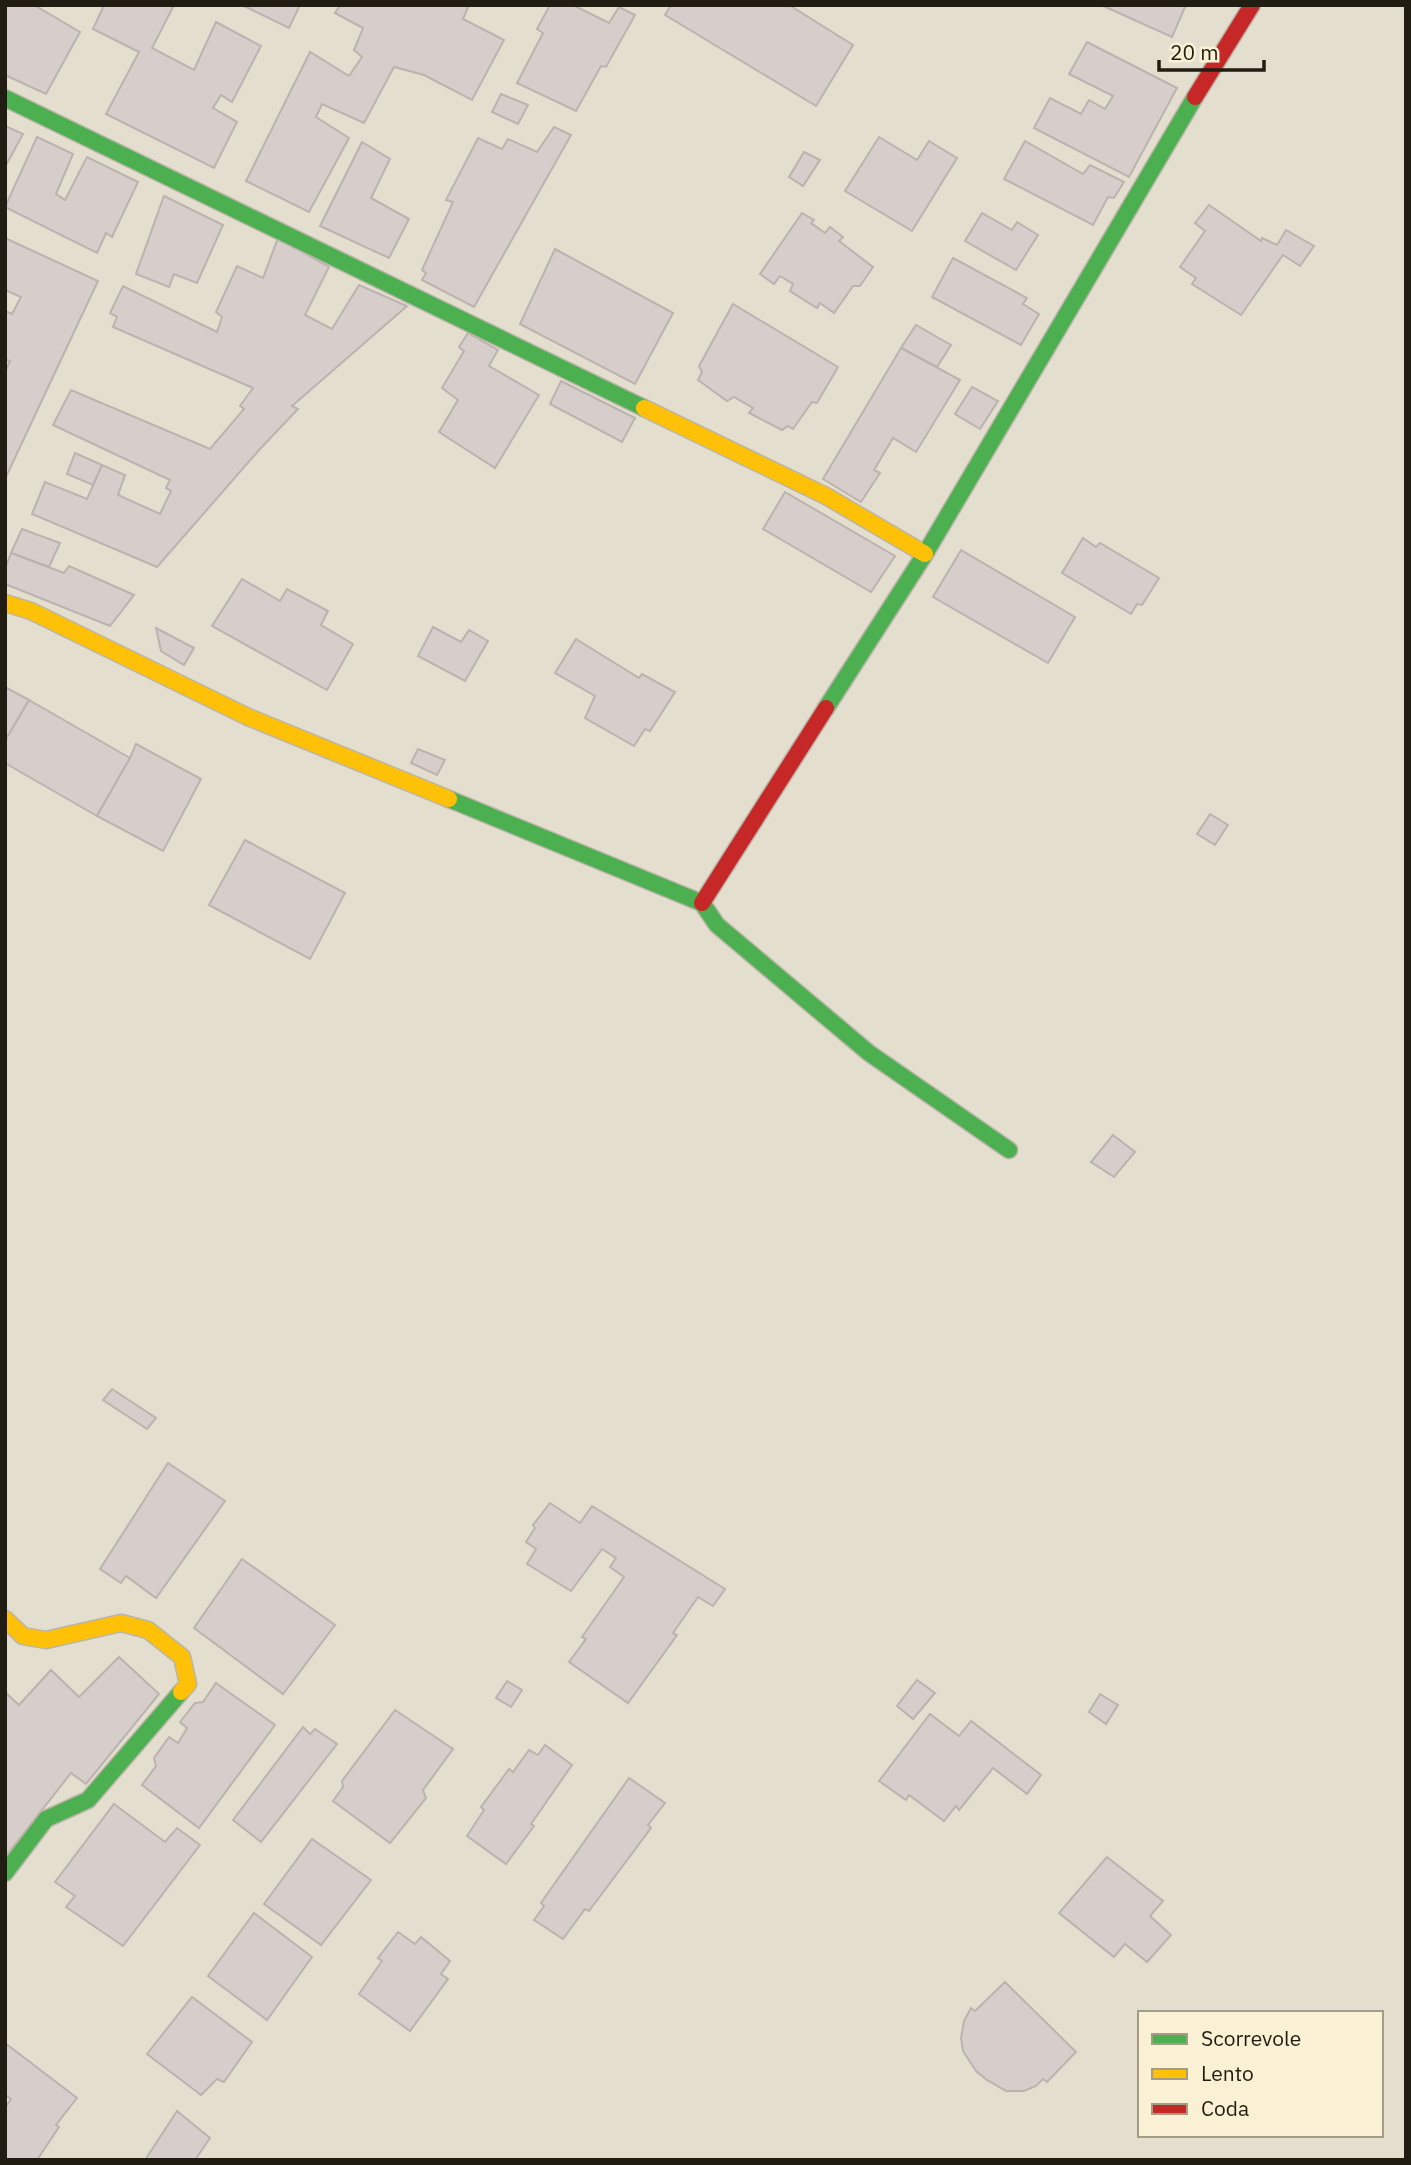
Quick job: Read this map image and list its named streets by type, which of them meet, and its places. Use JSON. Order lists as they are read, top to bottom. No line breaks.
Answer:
{"legend":["Scorrevole","Lento","Coda"],"scale_bar":"20 m"}
